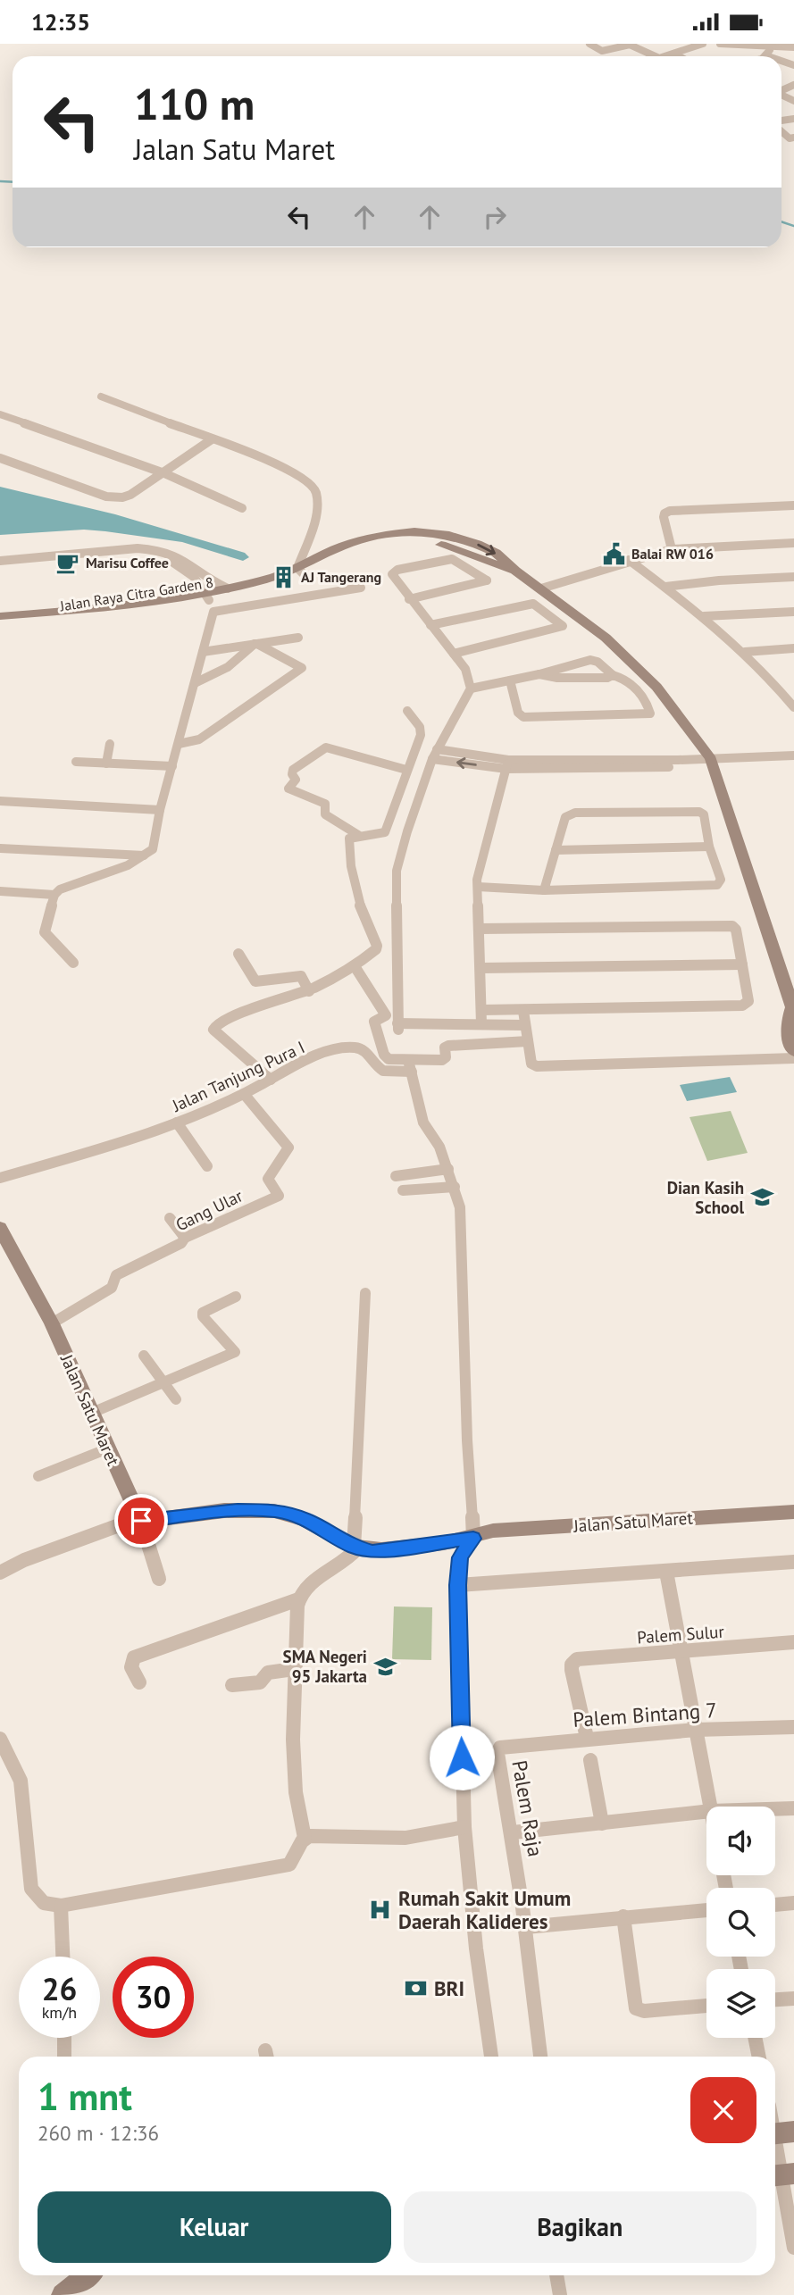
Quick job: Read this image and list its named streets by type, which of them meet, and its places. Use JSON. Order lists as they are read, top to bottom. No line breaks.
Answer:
{"streets":{"street":["Jalan Raya Citra Garden 8","Jalan Tanjung Pura I","Gang Ular","Jalan Satu Maret","Palem Sulur","Palem Bintang 7","Palem Raja"]},"crossings":[["Jalan Tanjung Pura I","Gang Ular"],["Gang Ular","Jalan Satu Maret"],["Palem Sulur","Palem Bintang 7"],["Palem Bintang 7","Palem Raja"]],"places":{"public building":["Balai RW 016"],"cafe":["Marisu Coffee"],"building":["AJ Tangerang"],"school or university":["Dian Kasih School","SMA Negeri 95 Jakarta"],"hospital":["Rumah Sakit Umum Daerah Kalideres"],"bank":["BRI"]},"page":{"status":"12:35","turn":["110 m","Jalan Satu Maret"],"speed":"26 km/h","limit":"30","heading":["1 mnt","260 m · 12:36"],"buttons":["Keluar","Bagikan"]}}
